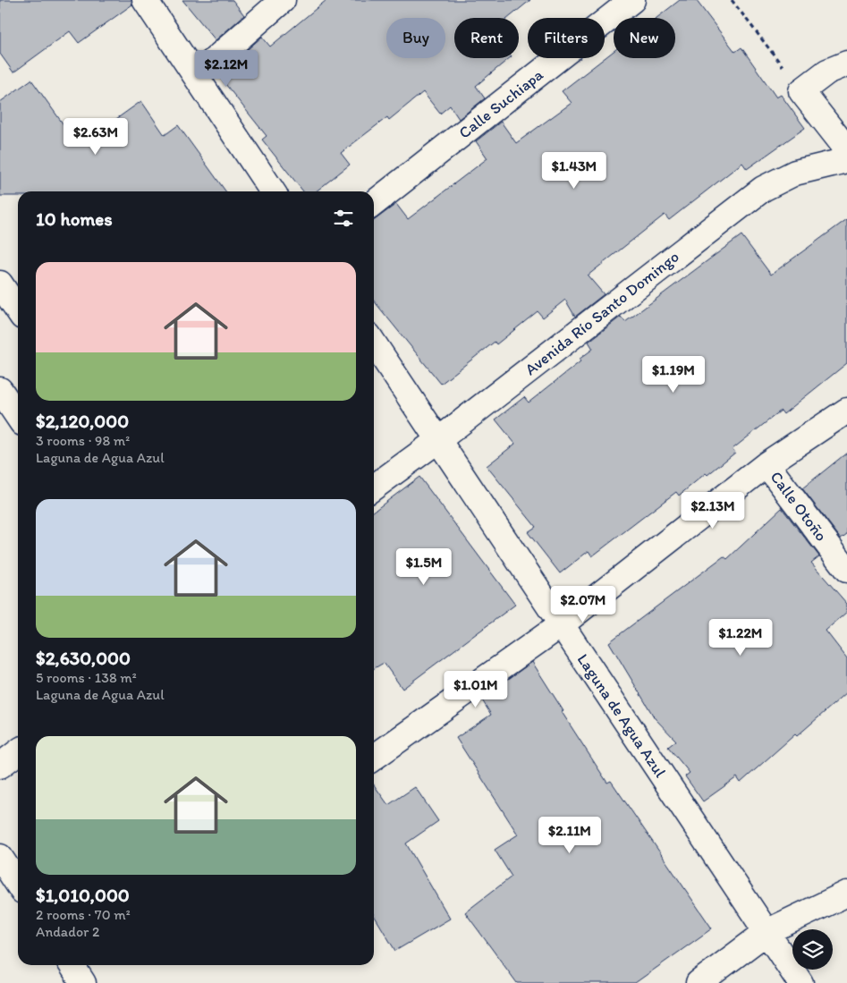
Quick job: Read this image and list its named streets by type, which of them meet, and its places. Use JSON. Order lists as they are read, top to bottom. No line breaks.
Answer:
{"streets":{"street":["Calle Suchiapa","Avenida Río Santo Domingo","Calle Otoño","Laguna de Agua Azul"]},"crossings":[["Avenida Río Santo Domingo","Laguna de Agua Azul"]],"page":{"chip":["Buy","Rent","Filters","New"],"price":["$2.12M","$2.63M","$1.43M","$1.19M","$2.13M","$1.5M","$2.07M","$1.22M","$1.01M","$2.11M"],"heading":"10 homes","list":[{"name":"$2,120,000","note":"3 rooms · 98 m² · Laguna de Agua Azul"},{"name":"$2,630,000","note":"5 rooms · 138 m² · Laguna de Agua Azul"},{"name":"$1,010,000","note":"2 rooms · 70 m² · Andador 2"}]}}
